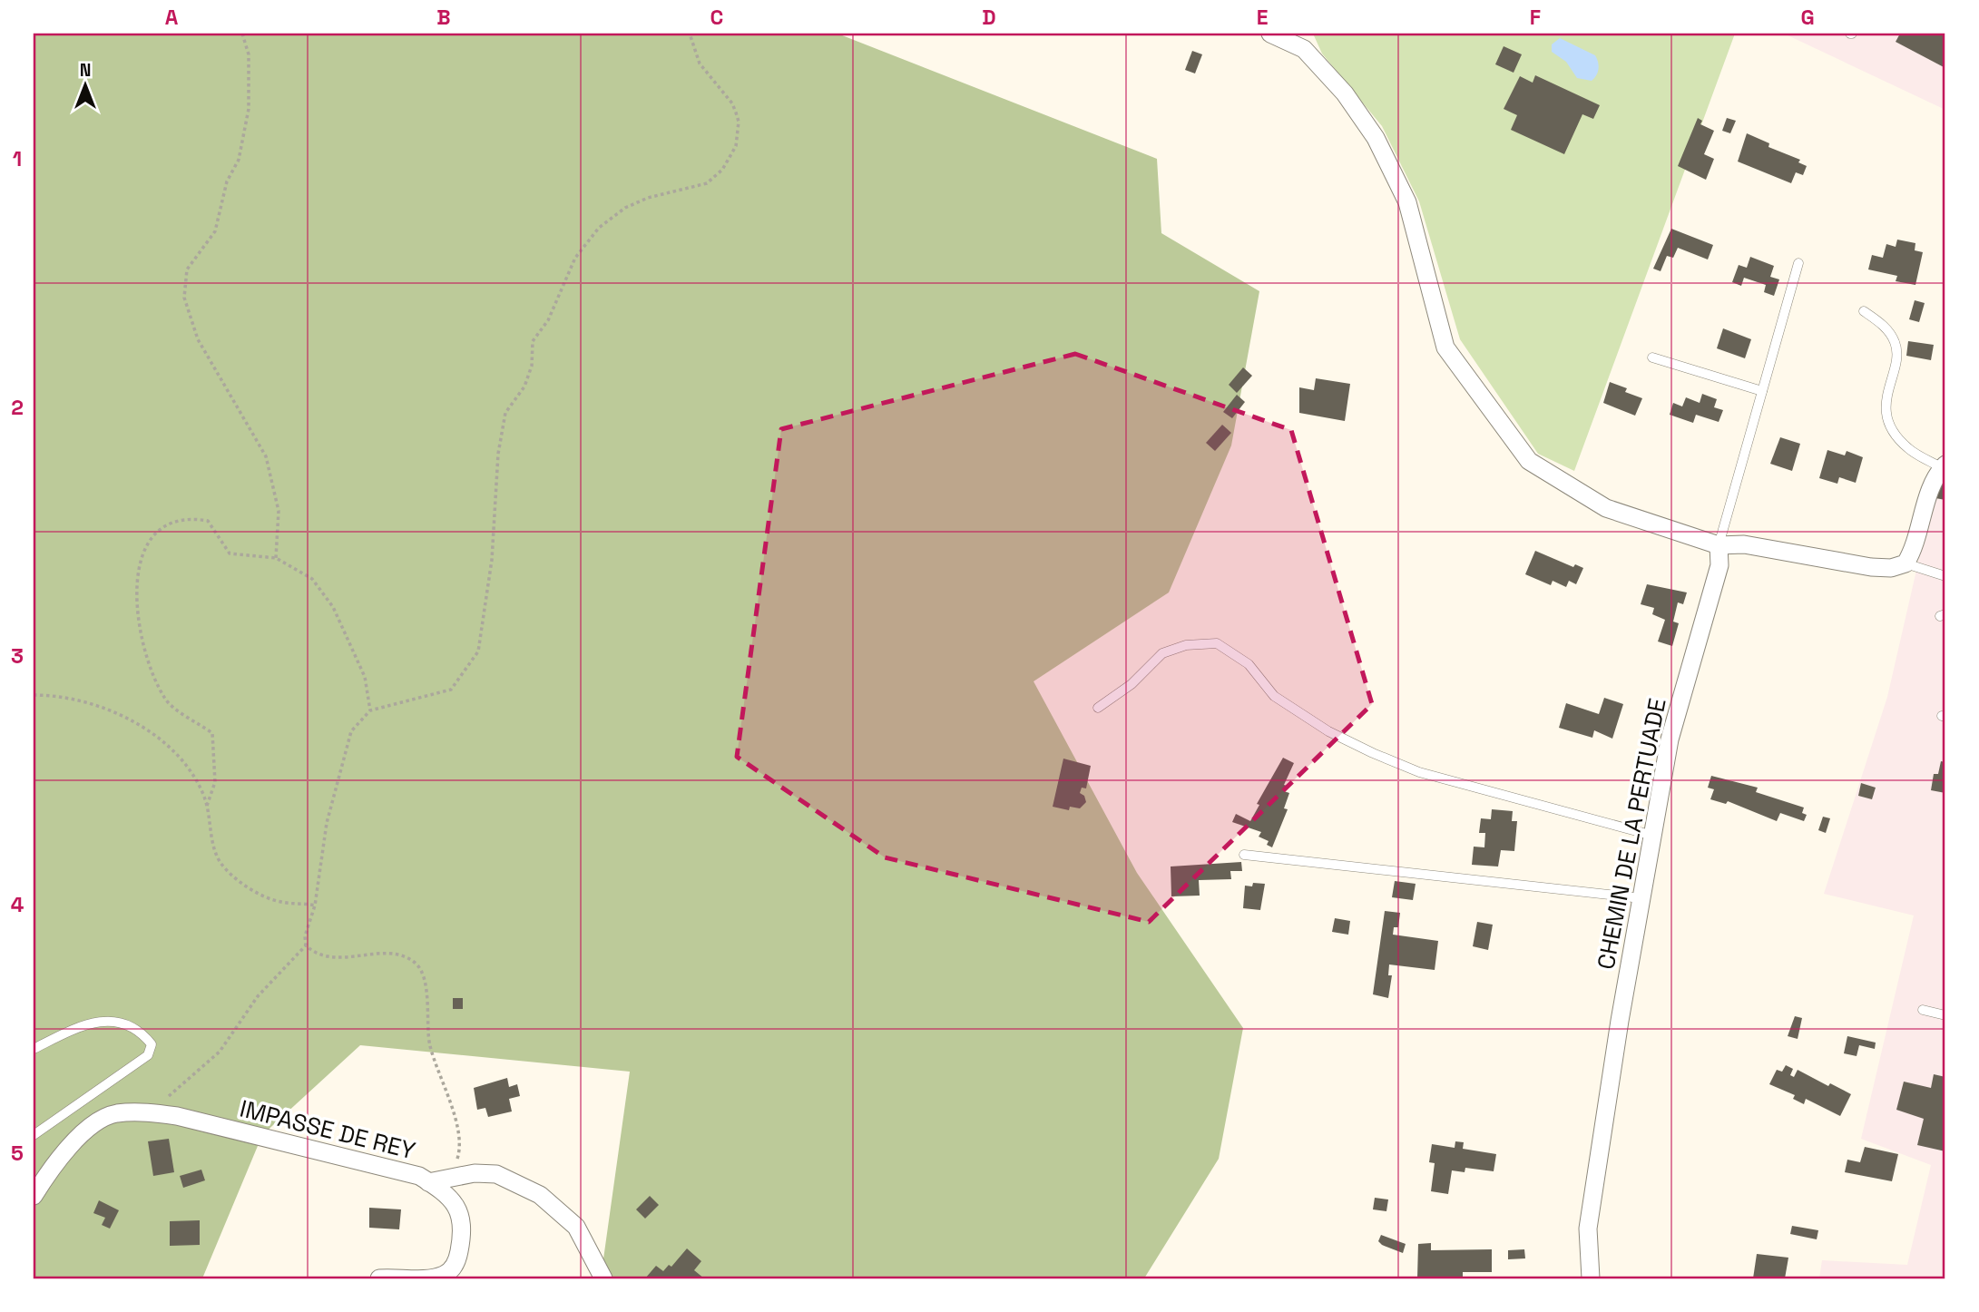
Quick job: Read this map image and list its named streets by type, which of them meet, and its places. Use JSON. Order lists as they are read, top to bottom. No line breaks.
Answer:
{"streets":{"street":["CHEMIN DE LA PERTUADE","IMPASSE DE REY"]},"north":"top","grid":{"columns":["A","B","C","D","E","F","G"],"rows":["1","2","3","4","5"]}}
